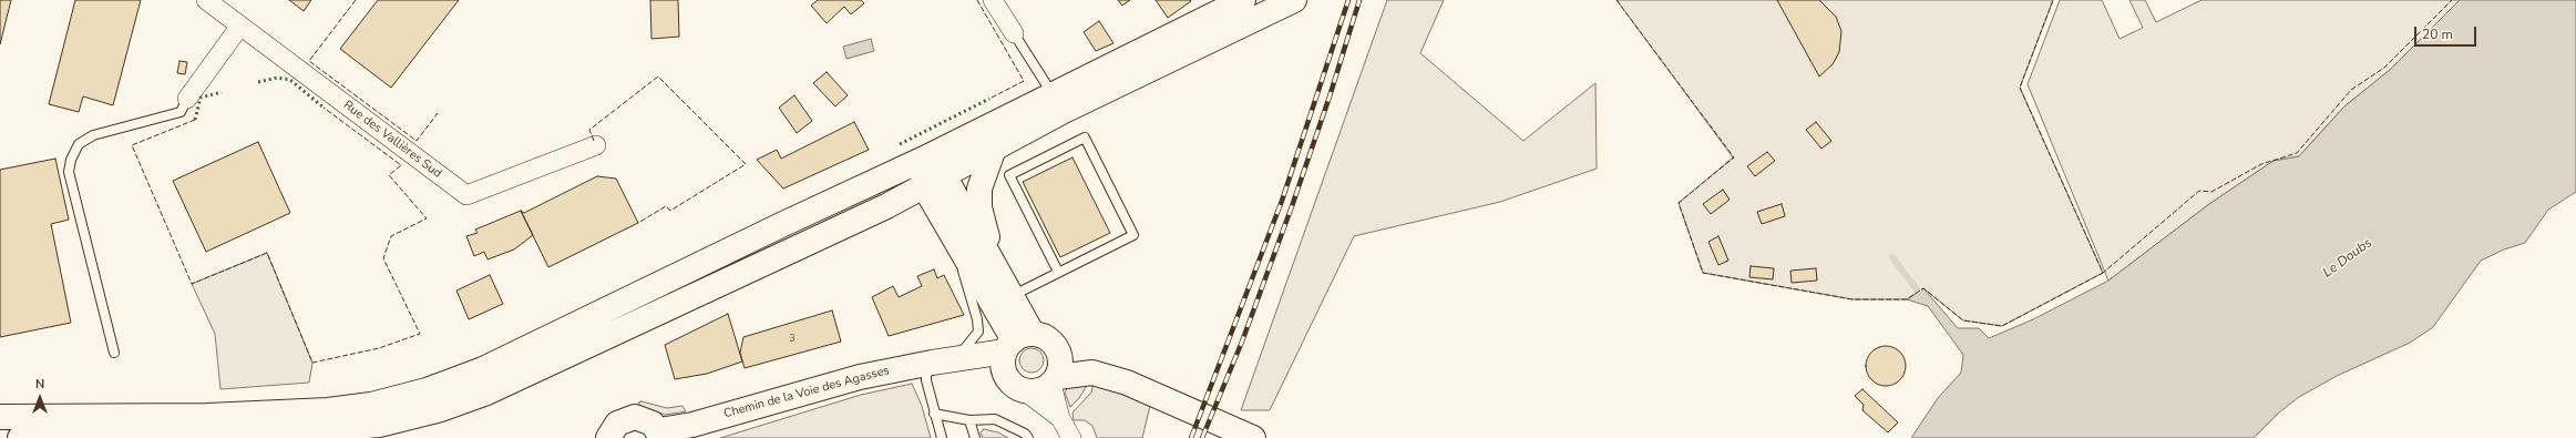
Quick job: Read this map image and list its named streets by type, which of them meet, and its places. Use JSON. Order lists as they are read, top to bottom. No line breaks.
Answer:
{"streets":{"main road":["Chemin de la Voie des Agasses"],"street":["Rue des Vallières Sud"]},"water":["Le Doubs"],"house_numbers":["3"],"scale_bar":"20 m","north":"top"}
